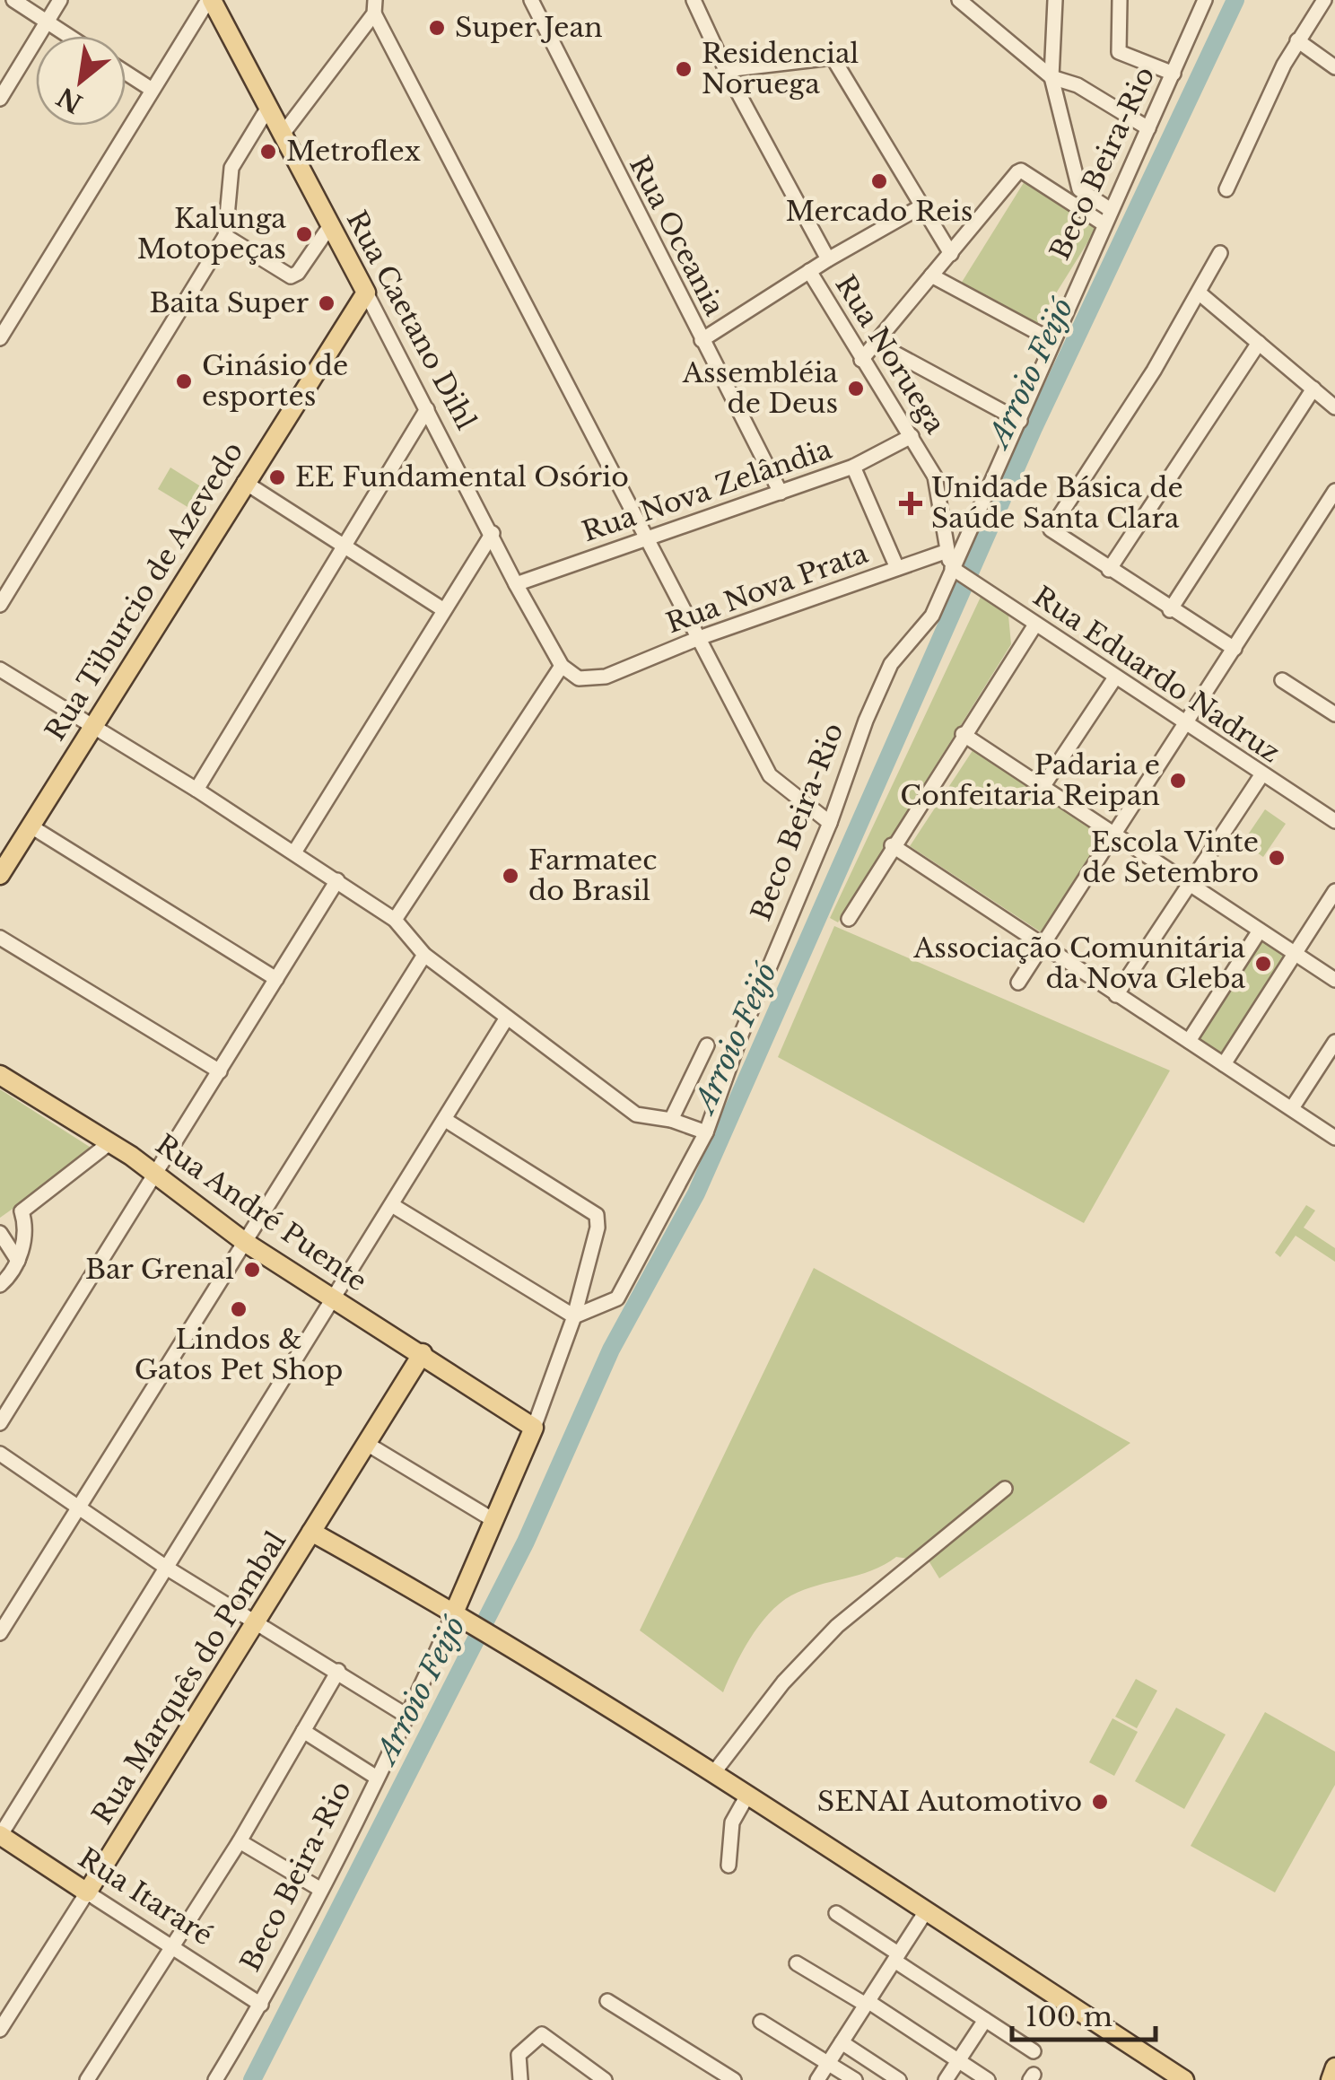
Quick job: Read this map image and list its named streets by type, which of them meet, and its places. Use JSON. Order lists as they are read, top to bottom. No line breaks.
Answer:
{"streets":{"main road":["Beco Beira-Rio","Rua Caetano Dihl","Rua Tiburcio de Azevedo","Rua André Puente","Rua Marquês do Pombal","Rua Itararé"],"street":["Rua Oceania","Rua Noruega","Rua Nova Zelândia","Rua Nova Prata","Rua Eduardo Nadruz"]},"crossings":[["Beco Beira-Rio","Rua Noruega"],["Beco Beira-Rio","Rua Eduardo Nadruz"],["Beco Beira-Rio","Rua André Puente"],["Beco Beira-Rio","Rua Itararé"],["Rua Oceania","Rua Nova Zelândia"],["Rua Caetano Dihl","Rua Nova Zelândia"],["Rua Caetano Dihl","Rua Nova Prata"],["Rua Caetano Dihl","Rua Tiburcio de Azevedo"],["Rua Noruega","Rua Nova Zelândia"],["Rua Noruega","Rua Nova Prata"],["Rua Noruega","Rua Eduardo Nadruz"],["Rua André Puente","Rua Marquês do Pombal"],["Rua Marquês do Pombal","Rua Itararé"]],"water":["Arroio Feijó"],"places":{"other":["Super Jean","Residencial Noruega","Metroflex","Mercado Reis","Kalunga Motopeças","Baita Super","Ginásio de esportes","Assembléia de Deus","EE Fundamental Osório","Padaria e Confeitaria Reipan","Escola Vinte de Setembro","Farmatec do Brasil","Associação Comunitária da Nova Gleba","Bar Grenal","Lindos & Gatos Pet Shop","SENAI Automotivo"],"health":["Unidade Básica de Saúde Santa Clara"]},"scale_bar":"100 m","north":"bottom left"}
